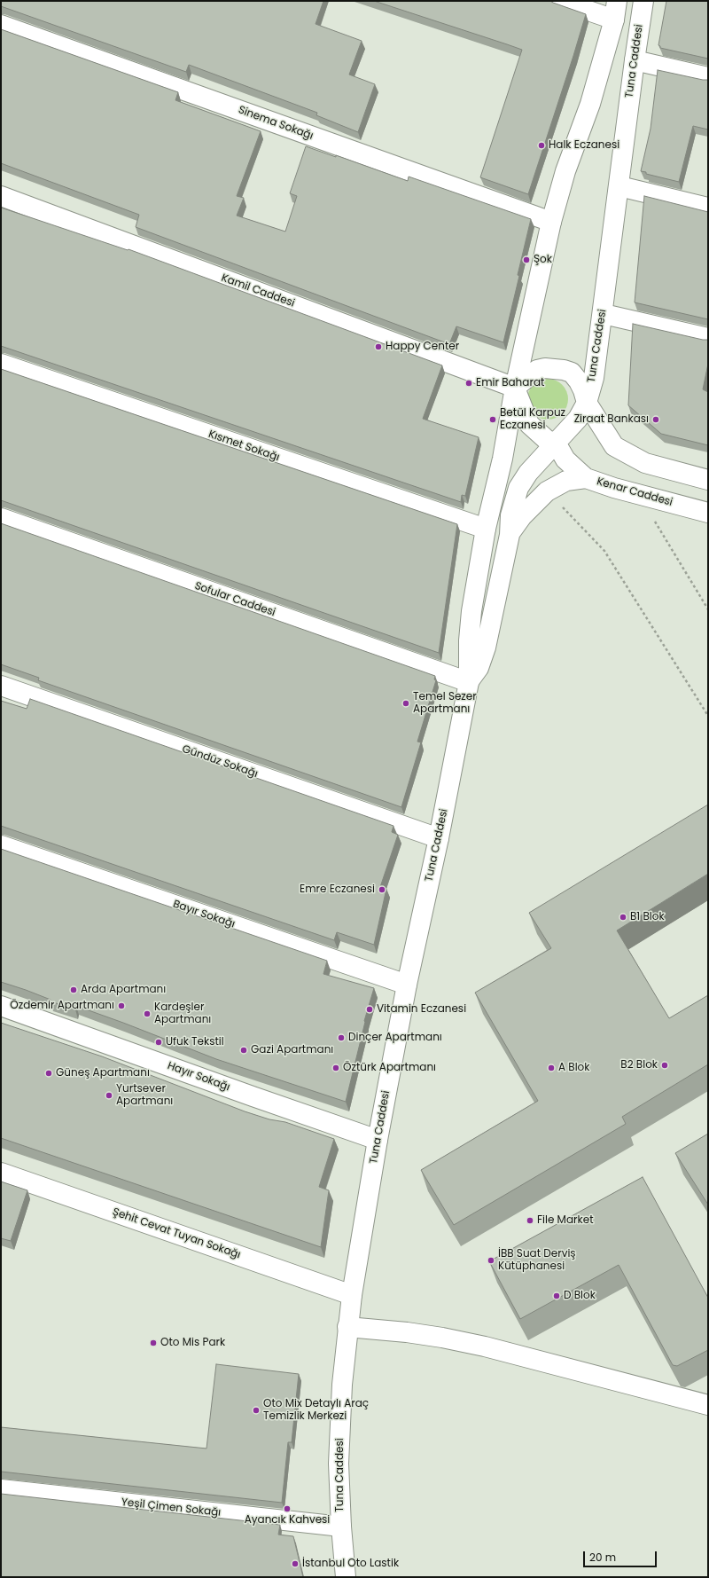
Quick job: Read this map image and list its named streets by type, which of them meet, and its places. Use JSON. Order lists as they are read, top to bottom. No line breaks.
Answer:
{"streets":{"street":["Tuna Caddesi","Sinema Sokağı","Kamil Caddesi","Kısmet Sokağı","Kenar Caddesi","Sofular Caddesi","Gündüz Sokağı","Bayır Sokağı","Hayır Sokağı","Şehit Cevat Tuyan Sokağı","Yeşil Çimen Sokağı"]},"crossings":[["Tuna Caddesi","Sinema Sokağı"],["Tuna Caddesi","Kamil Caddesi"],["Tuna Caddesi","Kısmet Sokağı"],["Tuna Caddesi","Kenar Caddesi"],["Tuna Caddesi","Sofular Caddesi"],["Tuna Caddesi","Gündüz Sokağı"],["Tuna Caddesi","Bayır Sokağı"],["Tuna Caddesi","Hayır Sokağı"],["Tuna Caddesi","Şehit Cevat Tuyan Sokağı"],["Tuna Caddesi","Yeşil Çimen Sokağı"],["Kamil Caddesi","Kenar Caddesi"]],"places":["Halk Eczanesi","Şok","Happy Center","Emir Baharat","Betül Karpuz Eczanesi","Ziraat Bankası","Temel Sezer Apartmanı","Emre Eczanesi","B1 Blok","Arda Apartmanı","Özdemir Apartmanı","Vitamin Eczanesi","Kardeşler Apartmanı","Dinçer Apartmanı","Ufuk Tekstil","Gazi Apartmanı","B2 Blok","Öztürk Apartmanı","A Blok","Güneş Apartmanı","Yurtsever Apartmanı","File Market","İBB Suat Derviş Kütüphanesi","D Blok","Oto Mis Park","Oto Mix Detaylı Araç Temizlik Merkezi","Ayancık Kahvesi","İstanbul Oto Lastik"],"scale_bar":"20 m"}
